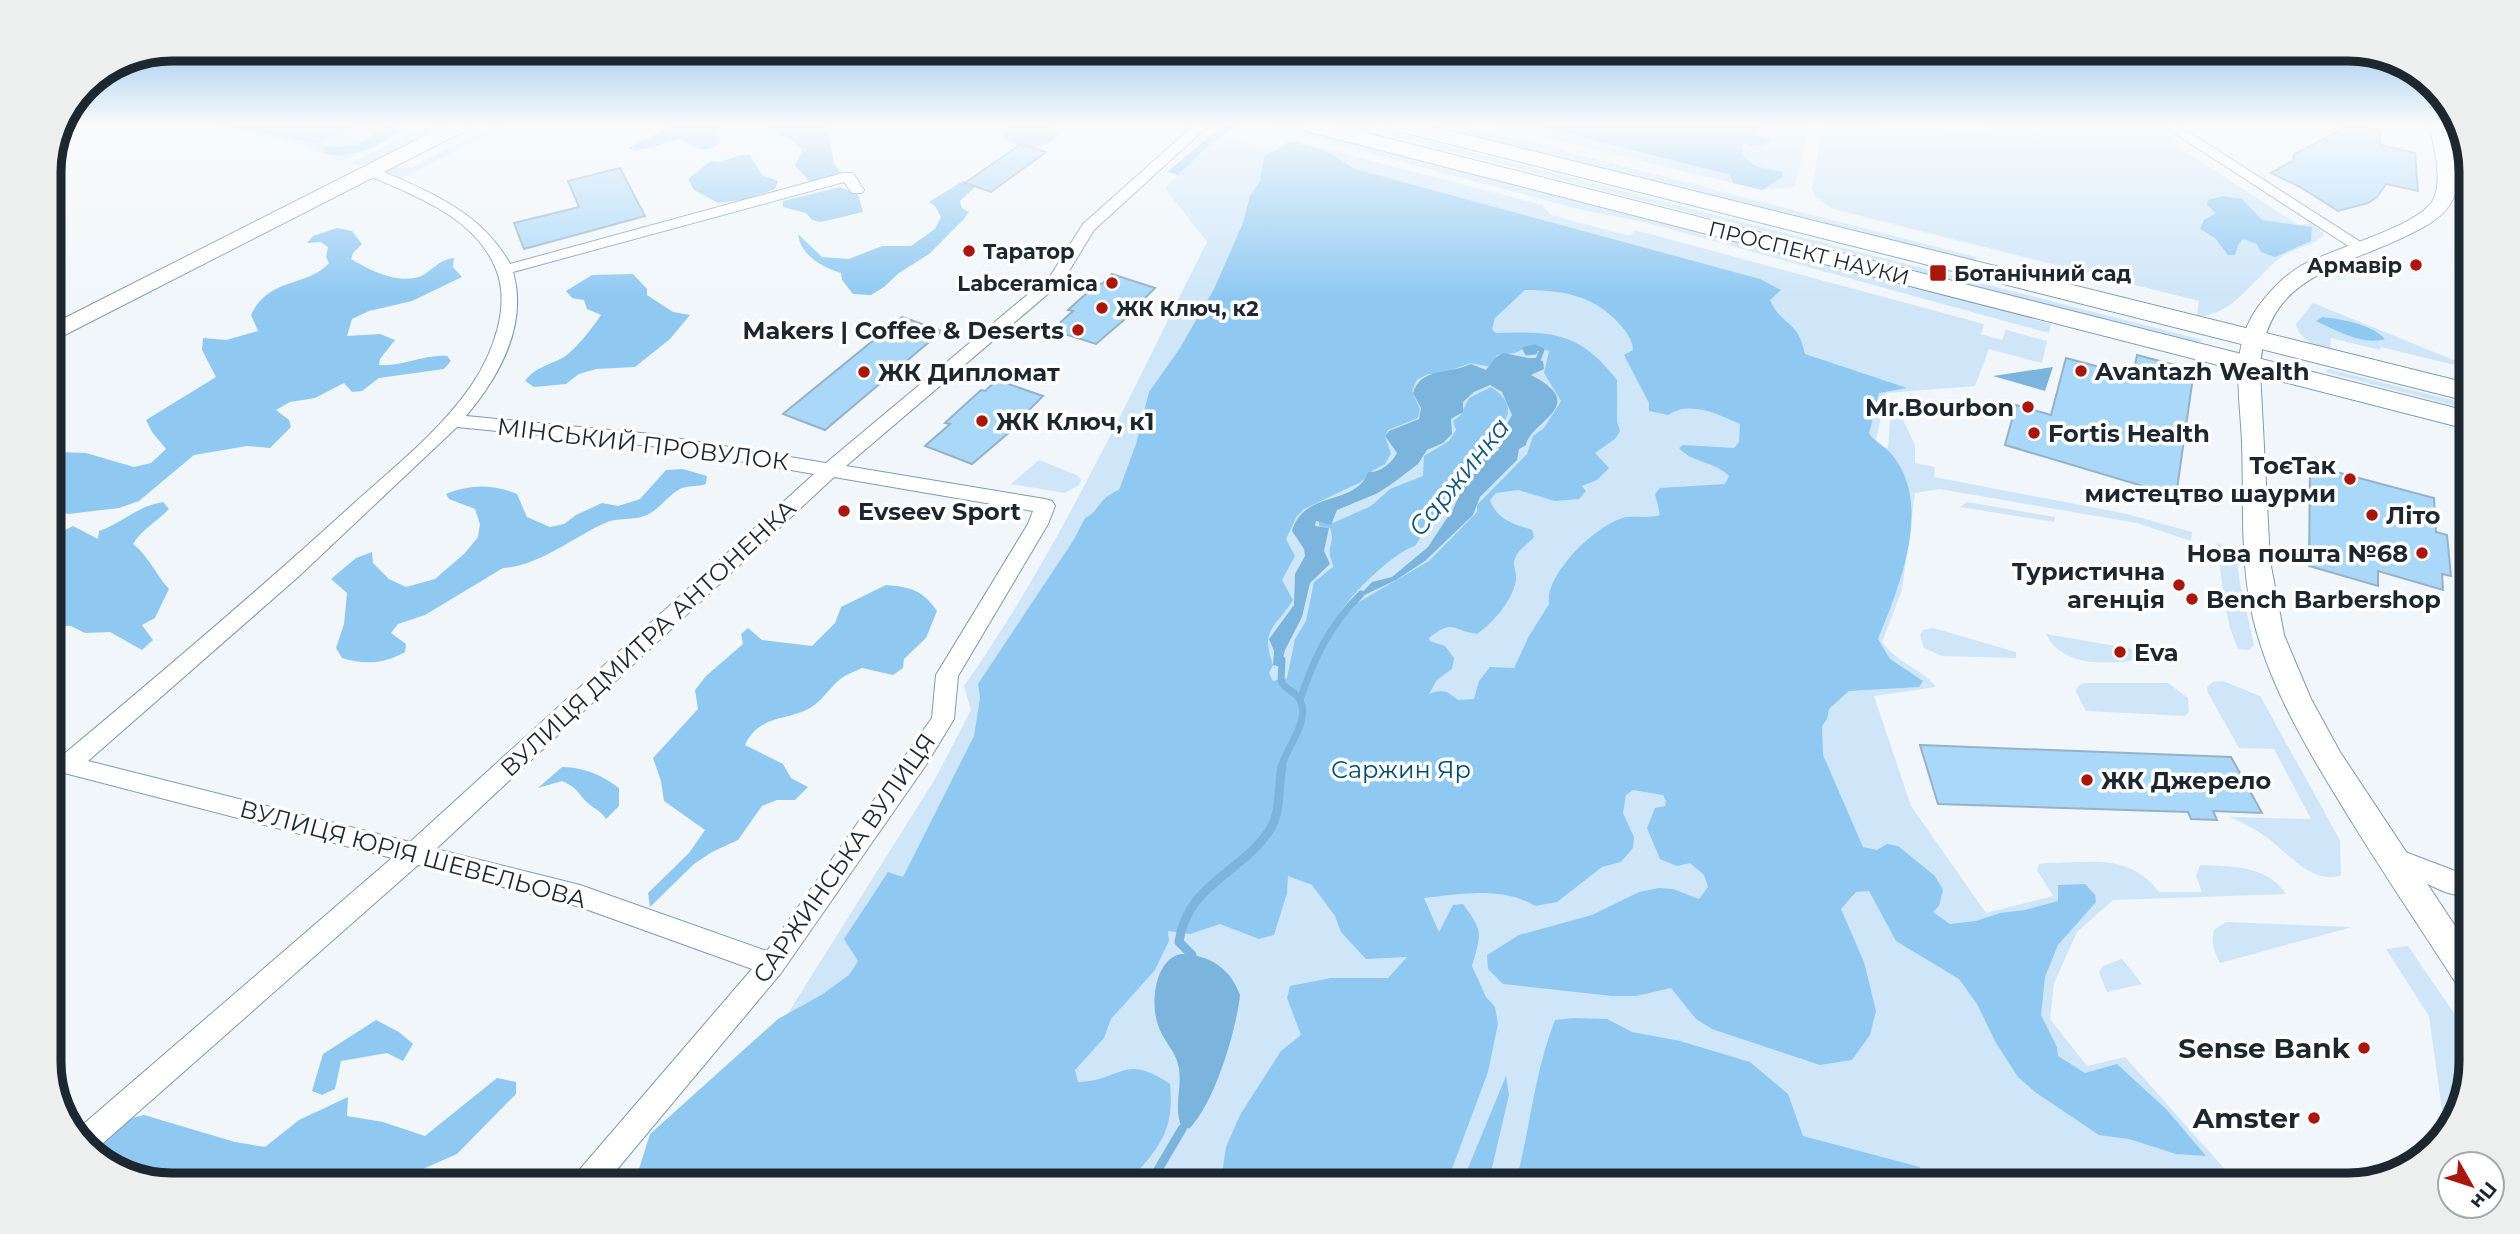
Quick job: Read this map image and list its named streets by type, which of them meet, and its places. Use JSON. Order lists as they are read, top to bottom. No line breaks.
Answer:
{"streets":{"main road":["ПРОСПЕКТ НАУКИ"],"street":["МІНСЬКИЙ ПРОВУЛОК","ВУЛИЦЯ ДМИТРА АНТОНЕНКА","ВУЛИЦЯ ЮРІЯ ШЕВЕЛЬОВА","САРЖИНСЬКА ВУЛИЦЯ"]},"crossings":[["МІНСЬКИЙ ПРОВУЛОК","ВУЛИЦЯ ДМИТРА АНТОНЕНКА"],["МІНСЬКИЙ ПРОВУЛОК","САРЖИНСЬКА ВУЛИЦЯ"],["ВУЛИЦЯ ДМИТРА АНТОНЕНКА","ВУЛИЦЯ ЮРІЯ ШЕВЕЛЬОВА"],["ВУЛИЦЯ ДМИТРА АНТОНЕНКА","САРЖИНСЬКА ВУЛИЦЯ"],["ВУЛИЦЯ ЮРІЯ ШЕВЕЛЬОВА","САРЖИНСЬКА ВУЛИЦЯ"]],"water":["Саржинка"],"parks":["Саржин Яр"],"places":{"other":["Таратор","Армавір","Labceramica","ЖК Ключ, к2","Makers | Coffee & Deserts","Avantazh Wealth","ЖК Дипломат","Mr.Bourbon","ЖК Ключ, к1","Fortis Health","ТоєТак мистецтво шаурми","Evseev Sport","Літо","Нова пошта №68","Туристична агенція","Bench Barbershop","Eva","ЖК Джерело","Sense Bank","Amster"],"transit":["Ботанічний сад"]},"north":"bottom right"}
